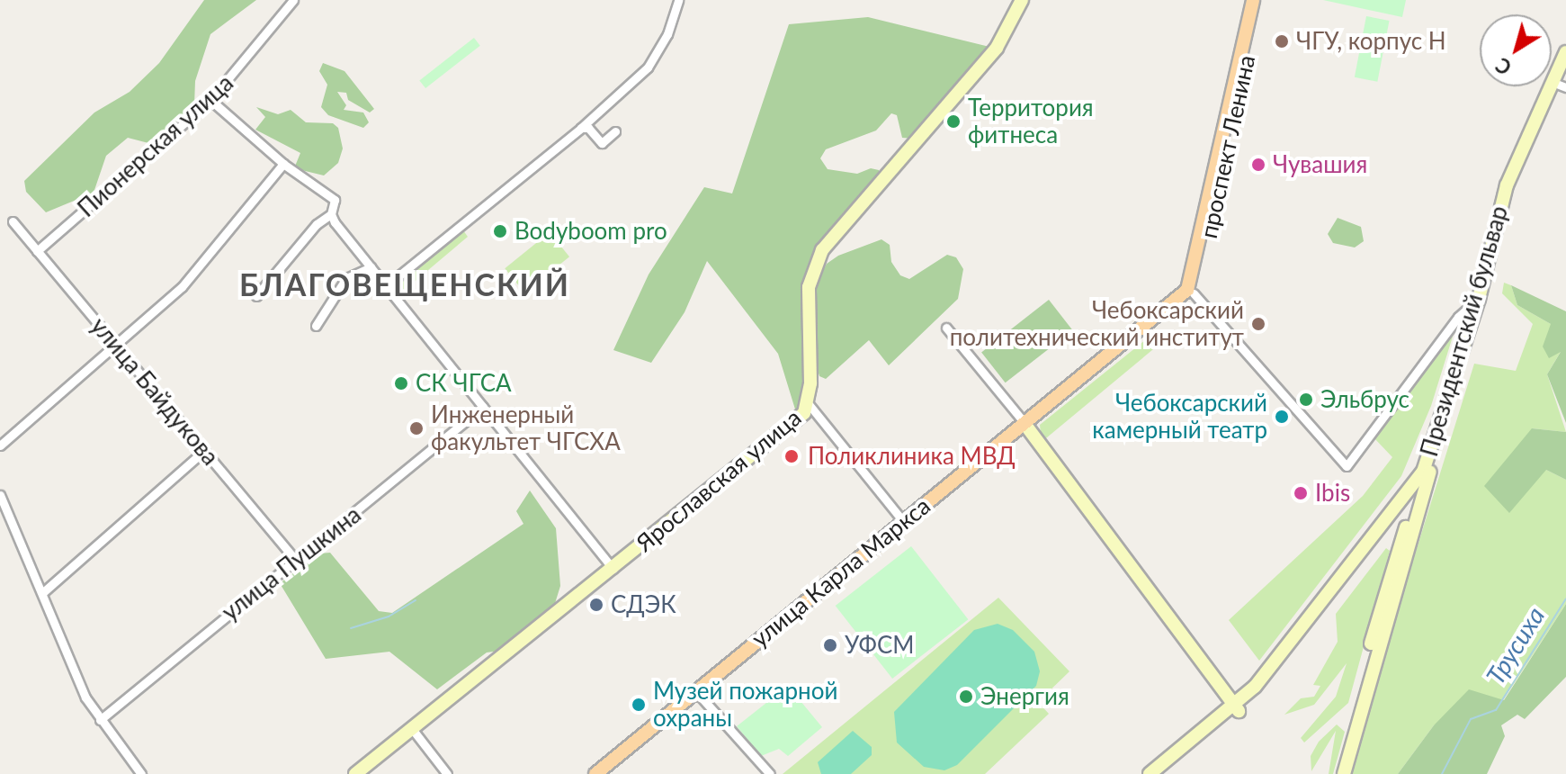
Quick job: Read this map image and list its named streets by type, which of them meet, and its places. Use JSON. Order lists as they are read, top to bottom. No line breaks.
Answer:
{"streets":{"main road":["проспект Ленина","Президентский бульвар","Ярославская улица","улица Карла Маркса"],"street":["Пионерская улица","улица Байдукова","улица Пушкина"]},"crossings":[["Пионерская улица","улица Байдукова"],["проспект Ленина","улица Карла Маркса"],["улица Байдукова","улица Пушкина"]],"districts":["БЛАГОВЕЩЕНСКИЙ"],"water":["Трусиха"],"places":["ЧГУ, корпус Н","Территория фитнеса","Чувашия","Bodyboom pro","Чебоксарский политехнический институт","СК ЧГСА","Эльбрус","Чебоксарский камерный театр","Инженерный факультет ЧГСХА","Поликлиника МВД","Ibis","СДЭК","УФСМ","Энергия","Музей пожарной охраны"],"north":"bottom left"}
